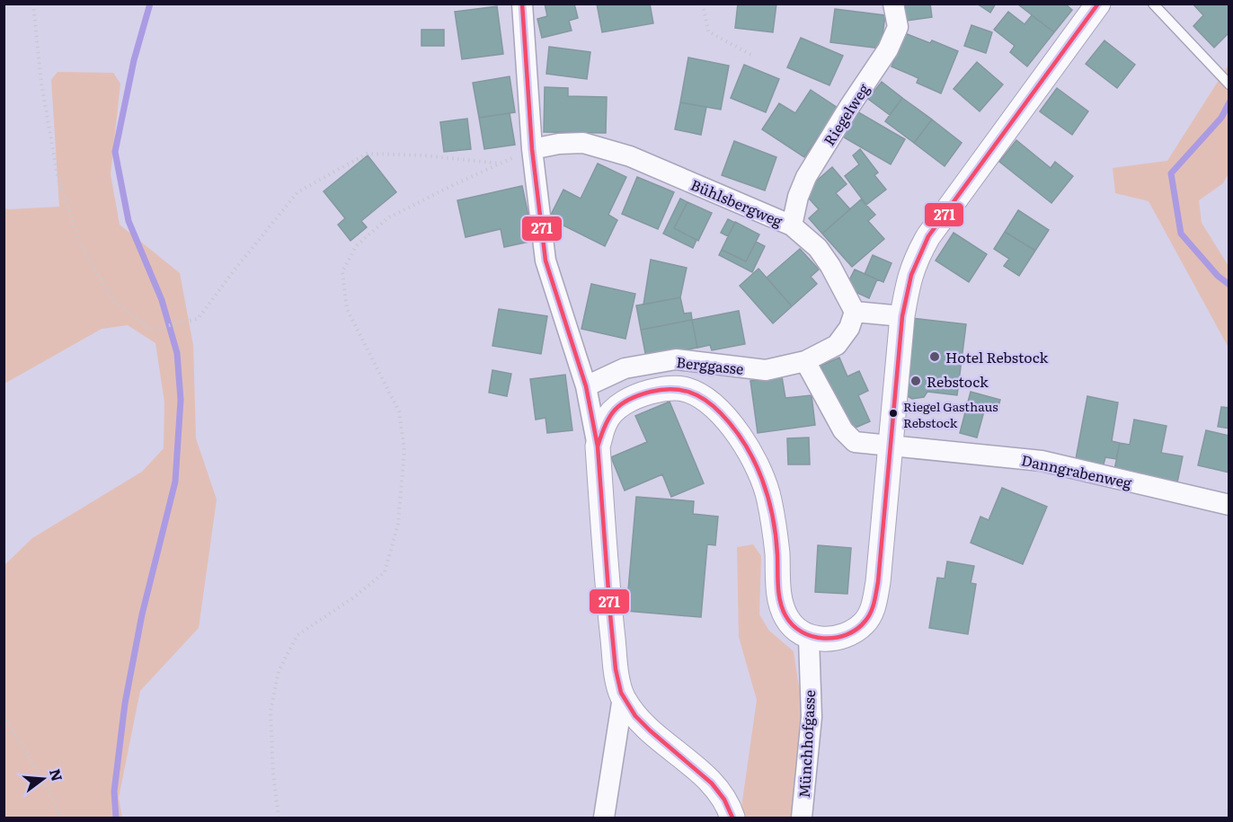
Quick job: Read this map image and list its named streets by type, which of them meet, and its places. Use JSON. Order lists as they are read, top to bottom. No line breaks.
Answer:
{"streets":{"street":["Riegelweg","Bühlsbergweg","Berggasse","Danngrabenweg","Münchhofgasse"]},"crossings":[["Riegelweg","Bühlsbergweg"],["Bühlsbergweg","Berggasse"]],"places":["Hotel Rebstock","Rebstock","Riegel Gasthaus Rebstock"],"lines":["transit line 271"],"north":"right"}
